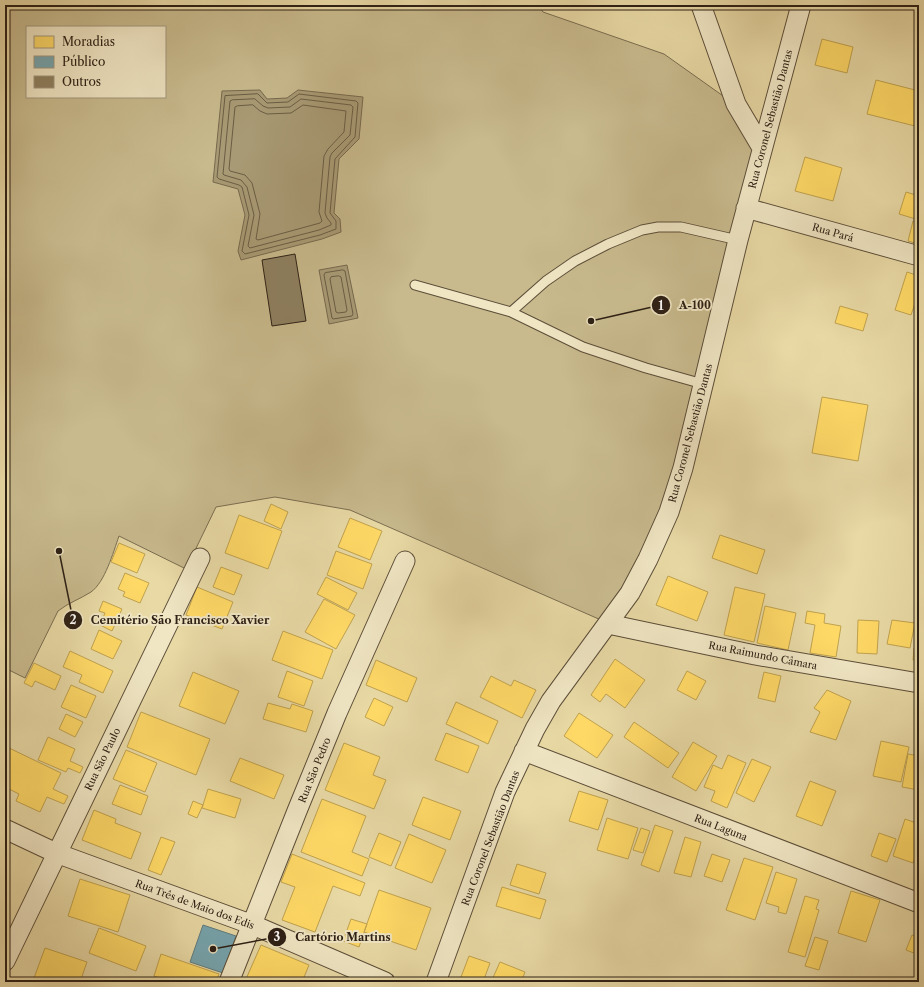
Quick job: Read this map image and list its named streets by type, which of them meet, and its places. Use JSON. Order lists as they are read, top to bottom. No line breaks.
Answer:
{"streets":{"street":["Rua Coronel Sebastião Dantas","Rua Pará","Rua Raimundo Câmara","Rua São Paulo","Rua São Pedro","Rua Laguna","Rua Três de Maio dos Edis"]},"crossings":[["Rua Coronel Sebastião Dantas","Rua Pará"],["Rua Coronel Sebastião Dantas","Rua Raimundo Câmara"],["Rua Coronel Sebastião Dantas","Rua Laguna"],["Rua São Paulo","Rua Três de Maio dos Edis"],["Rua São Pedro","Rua Três de Maio dos Edis"]],"places":["A-100","Cemitério São Francisco Xavier","Cartório Martins"],"legend":["Moradias","Público","Outros"]}
